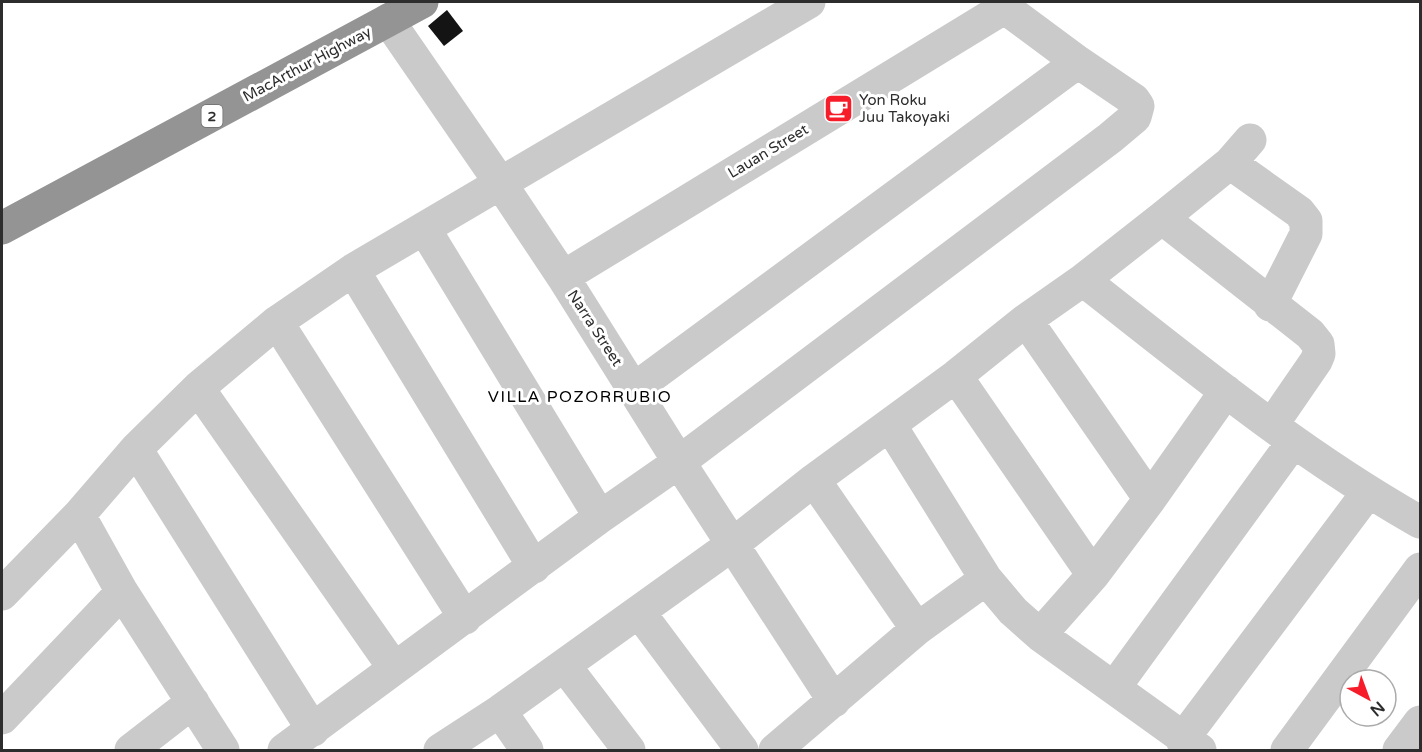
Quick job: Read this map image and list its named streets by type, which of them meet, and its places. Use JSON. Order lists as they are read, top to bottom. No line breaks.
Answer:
{"streets":{"highway":["MacArthur Highway","2"],"street":["Lauan Street","Narra Street"]},"crossings":[["MacArthur Highway","Narra Street"],["Lauan Street","Narra Street"]],"districts":["VILLA POZORRUBIO"],"places":{"cafe":["Yon Roku Juu Takoyaki"]},"north":"bottom right"}
